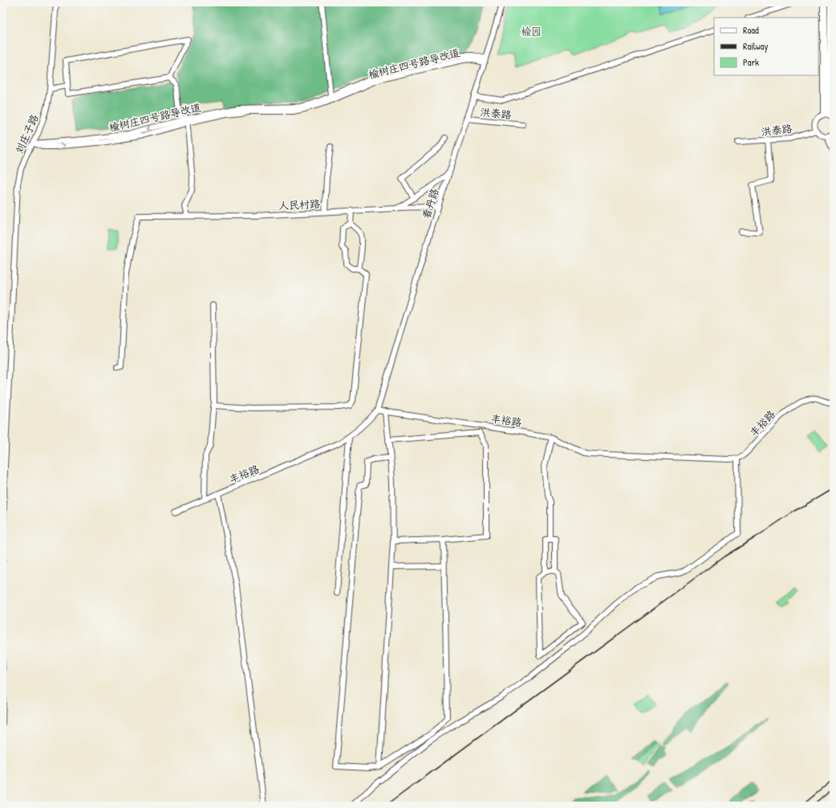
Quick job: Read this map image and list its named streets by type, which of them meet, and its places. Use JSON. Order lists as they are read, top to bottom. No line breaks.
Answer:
{"streets":{"street":["榆树庄四号路导改道","洪泰路","刘庄子路","看丹路","人民村路","丰裕路"]},"crossings":[["榆树庄四号路导改道","刘庄子路"],["榆树庄四号路导改道","看丹路"],["洪泰路","看丹路"],["看丹路","人民村路"],["看丹路","丰裕路"]],"parks":["榆园"],"legend":["Road","Railway","Park"]}
